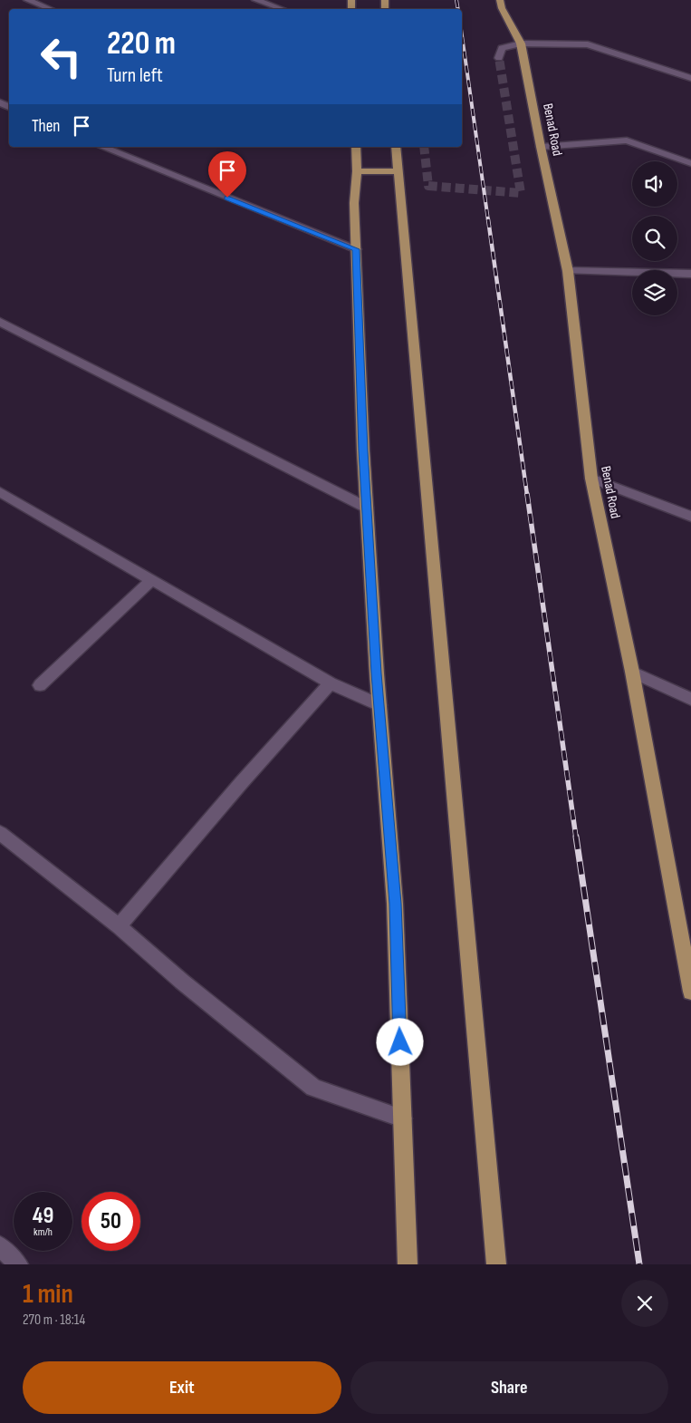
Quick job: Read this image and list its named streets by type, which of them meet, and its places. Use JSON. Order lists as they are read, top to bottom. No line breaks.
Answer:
{"streets":{"main road":["Benad Road"]},"page":{"turn":["220 m","Turn left"],"then":"Then","speed":"49 km/h","limit":"50","heading":["1 min","270 m · 18:14"],"buttons":["Exit","Share"]}}
